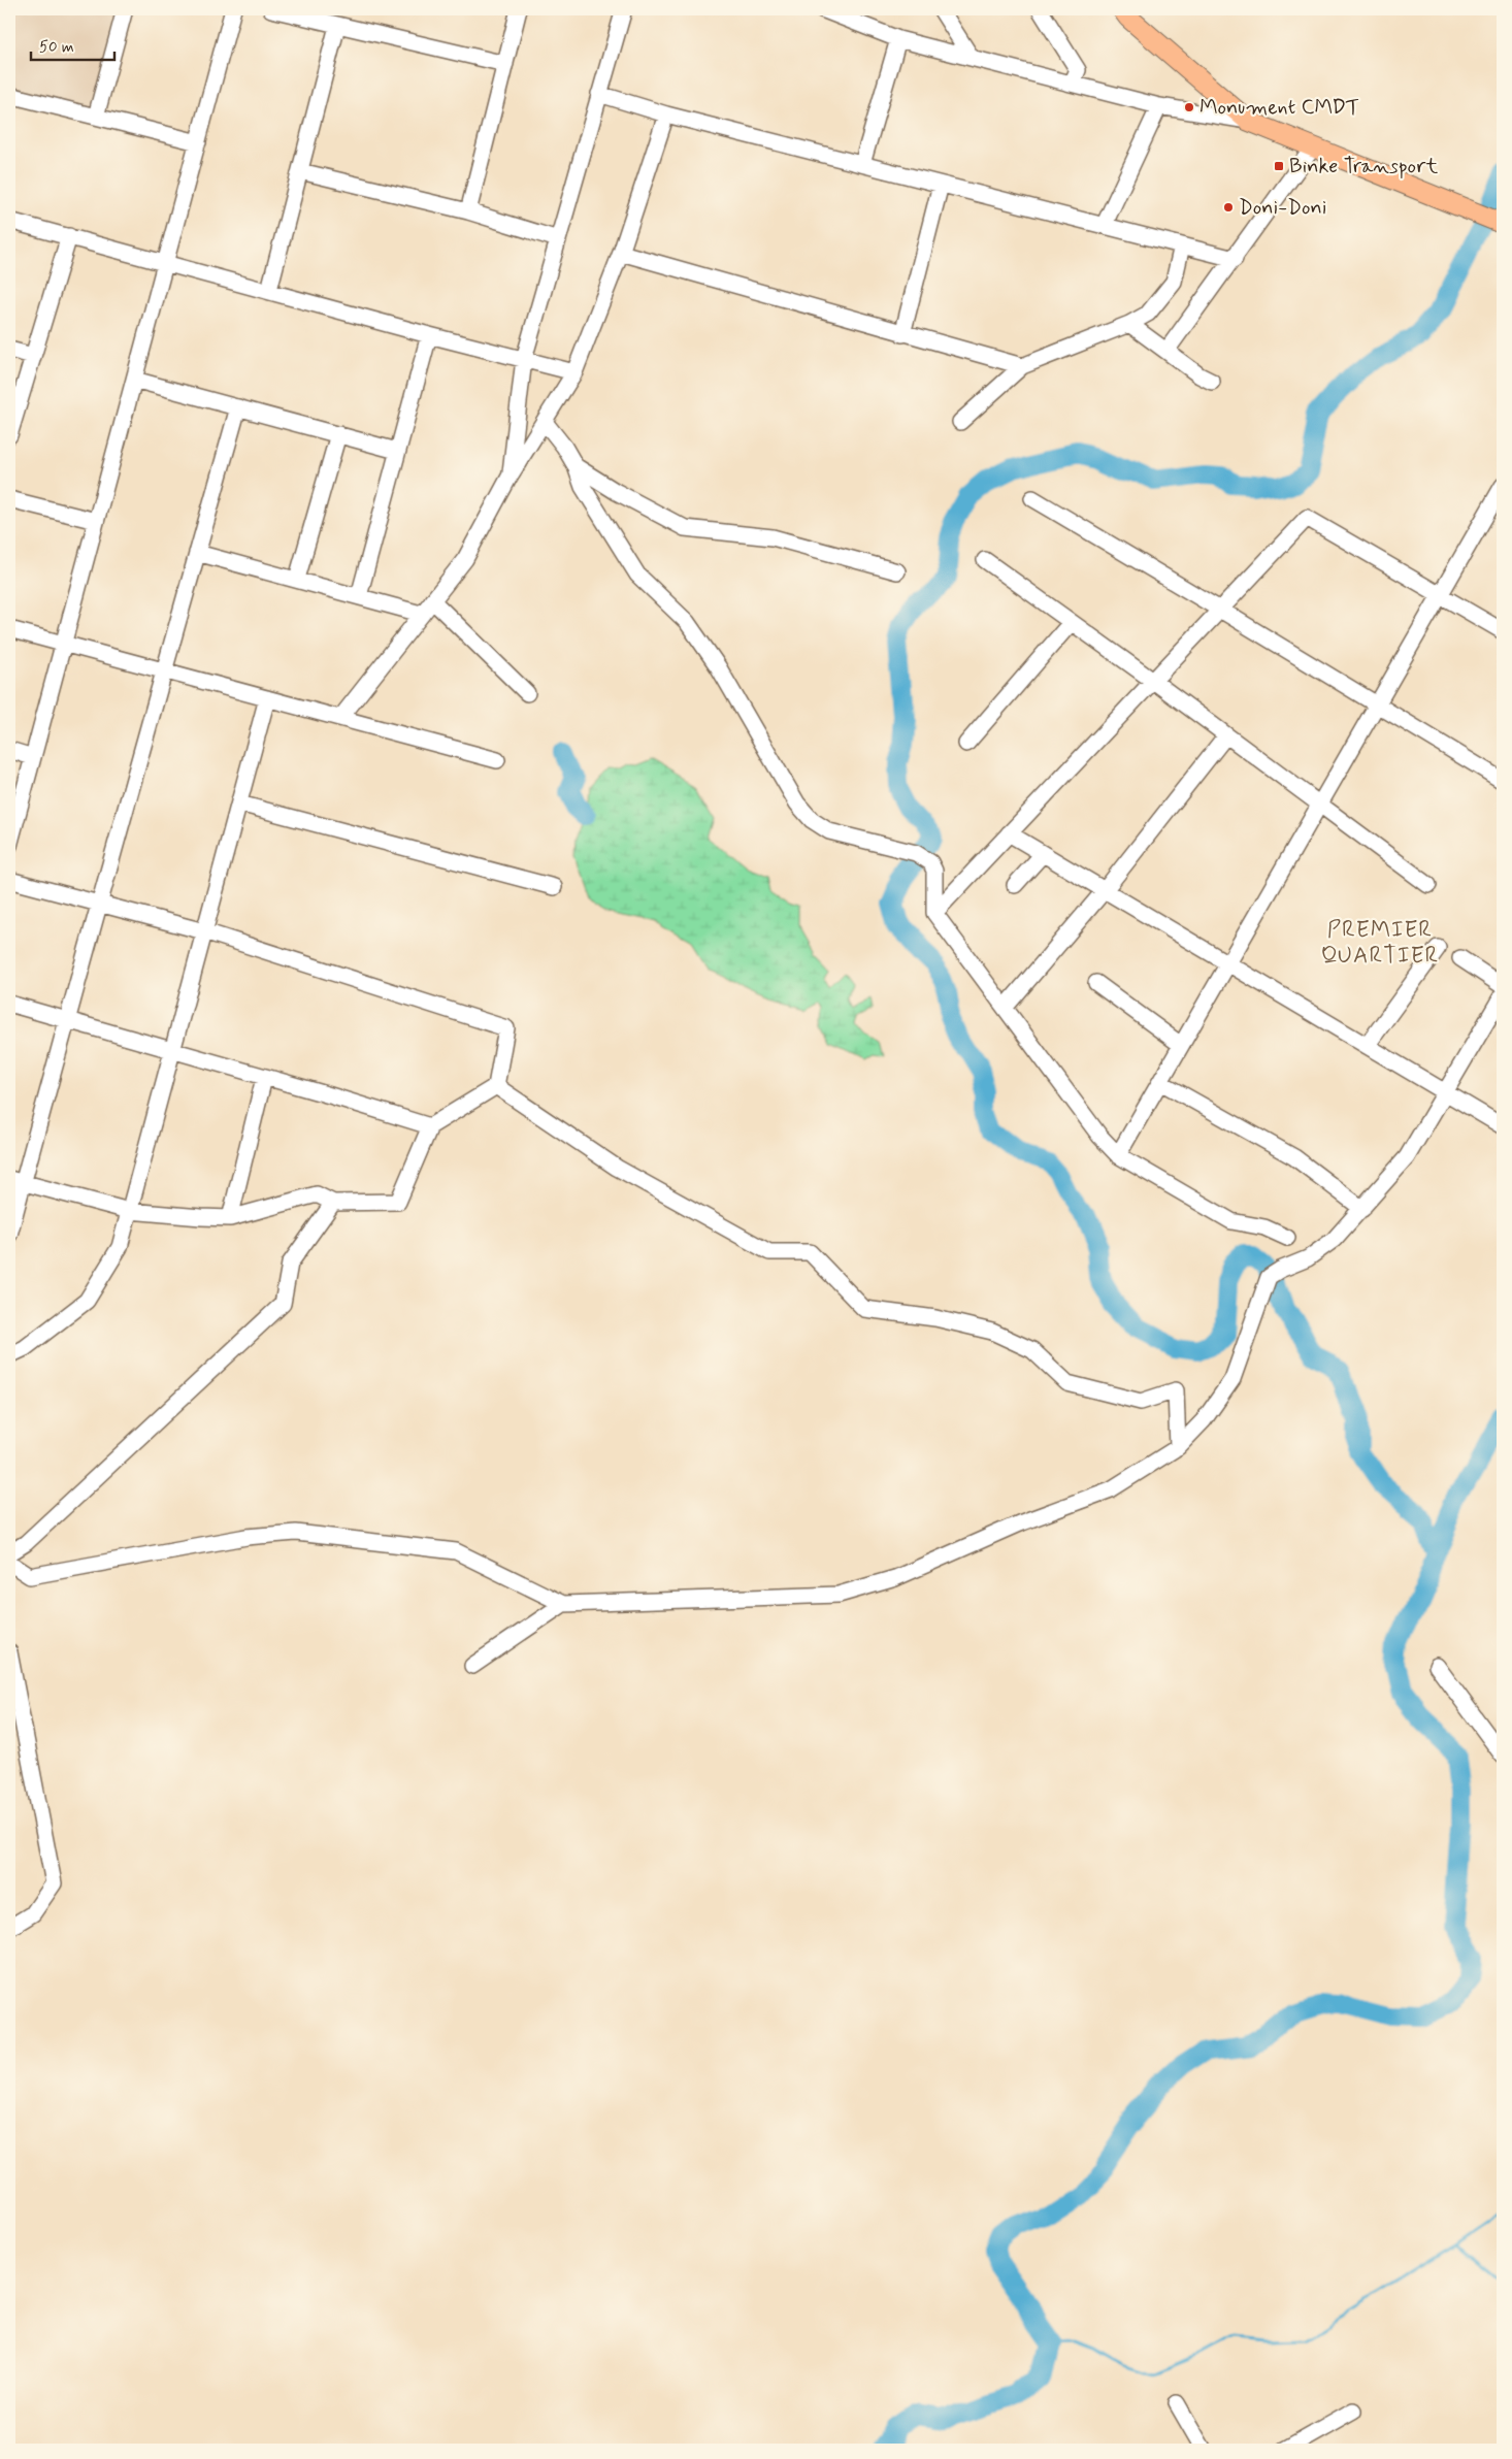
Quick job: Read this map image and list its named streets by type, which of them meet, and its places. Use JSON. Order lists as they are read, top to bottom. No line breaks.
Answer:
{"districts":["PREMIER QUARTIER"],"places":{"other":["Monument CMDT","Doni-Doni"],"transit":["Binke Transport"]},"scale_bar":"50 m"}
